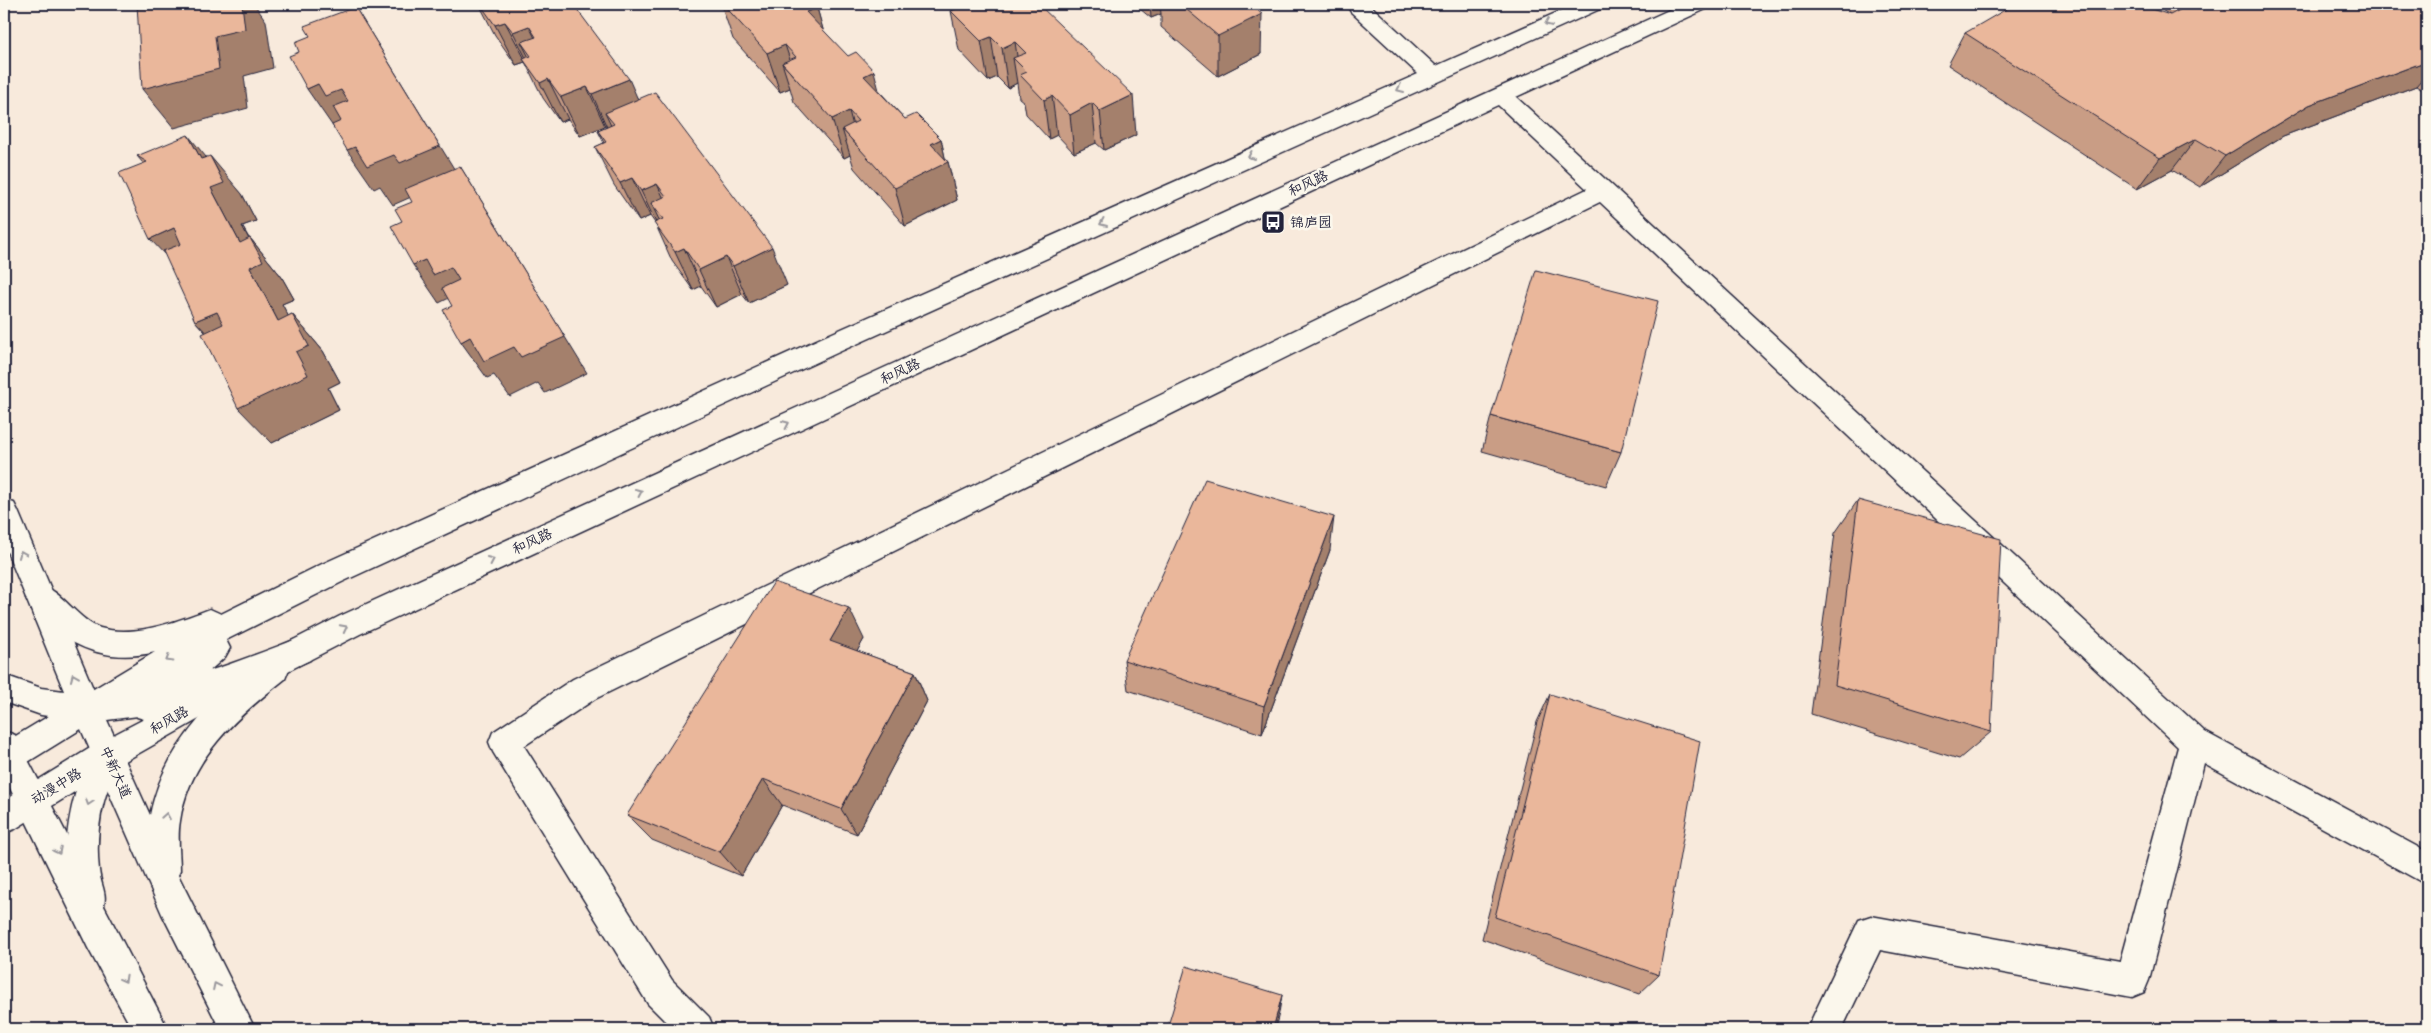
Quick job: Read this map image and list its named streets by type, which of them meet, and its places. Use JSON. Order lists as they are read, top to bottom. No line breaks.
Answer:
{"streets":{"street":["和风路","中新大道","动漫中路"]},"crossings":[["和风路","中新大道"],["和风路","动漫中路"],["中新大道","动漫中路"]],"places":{"bus stop":["锦庐园"]}}
